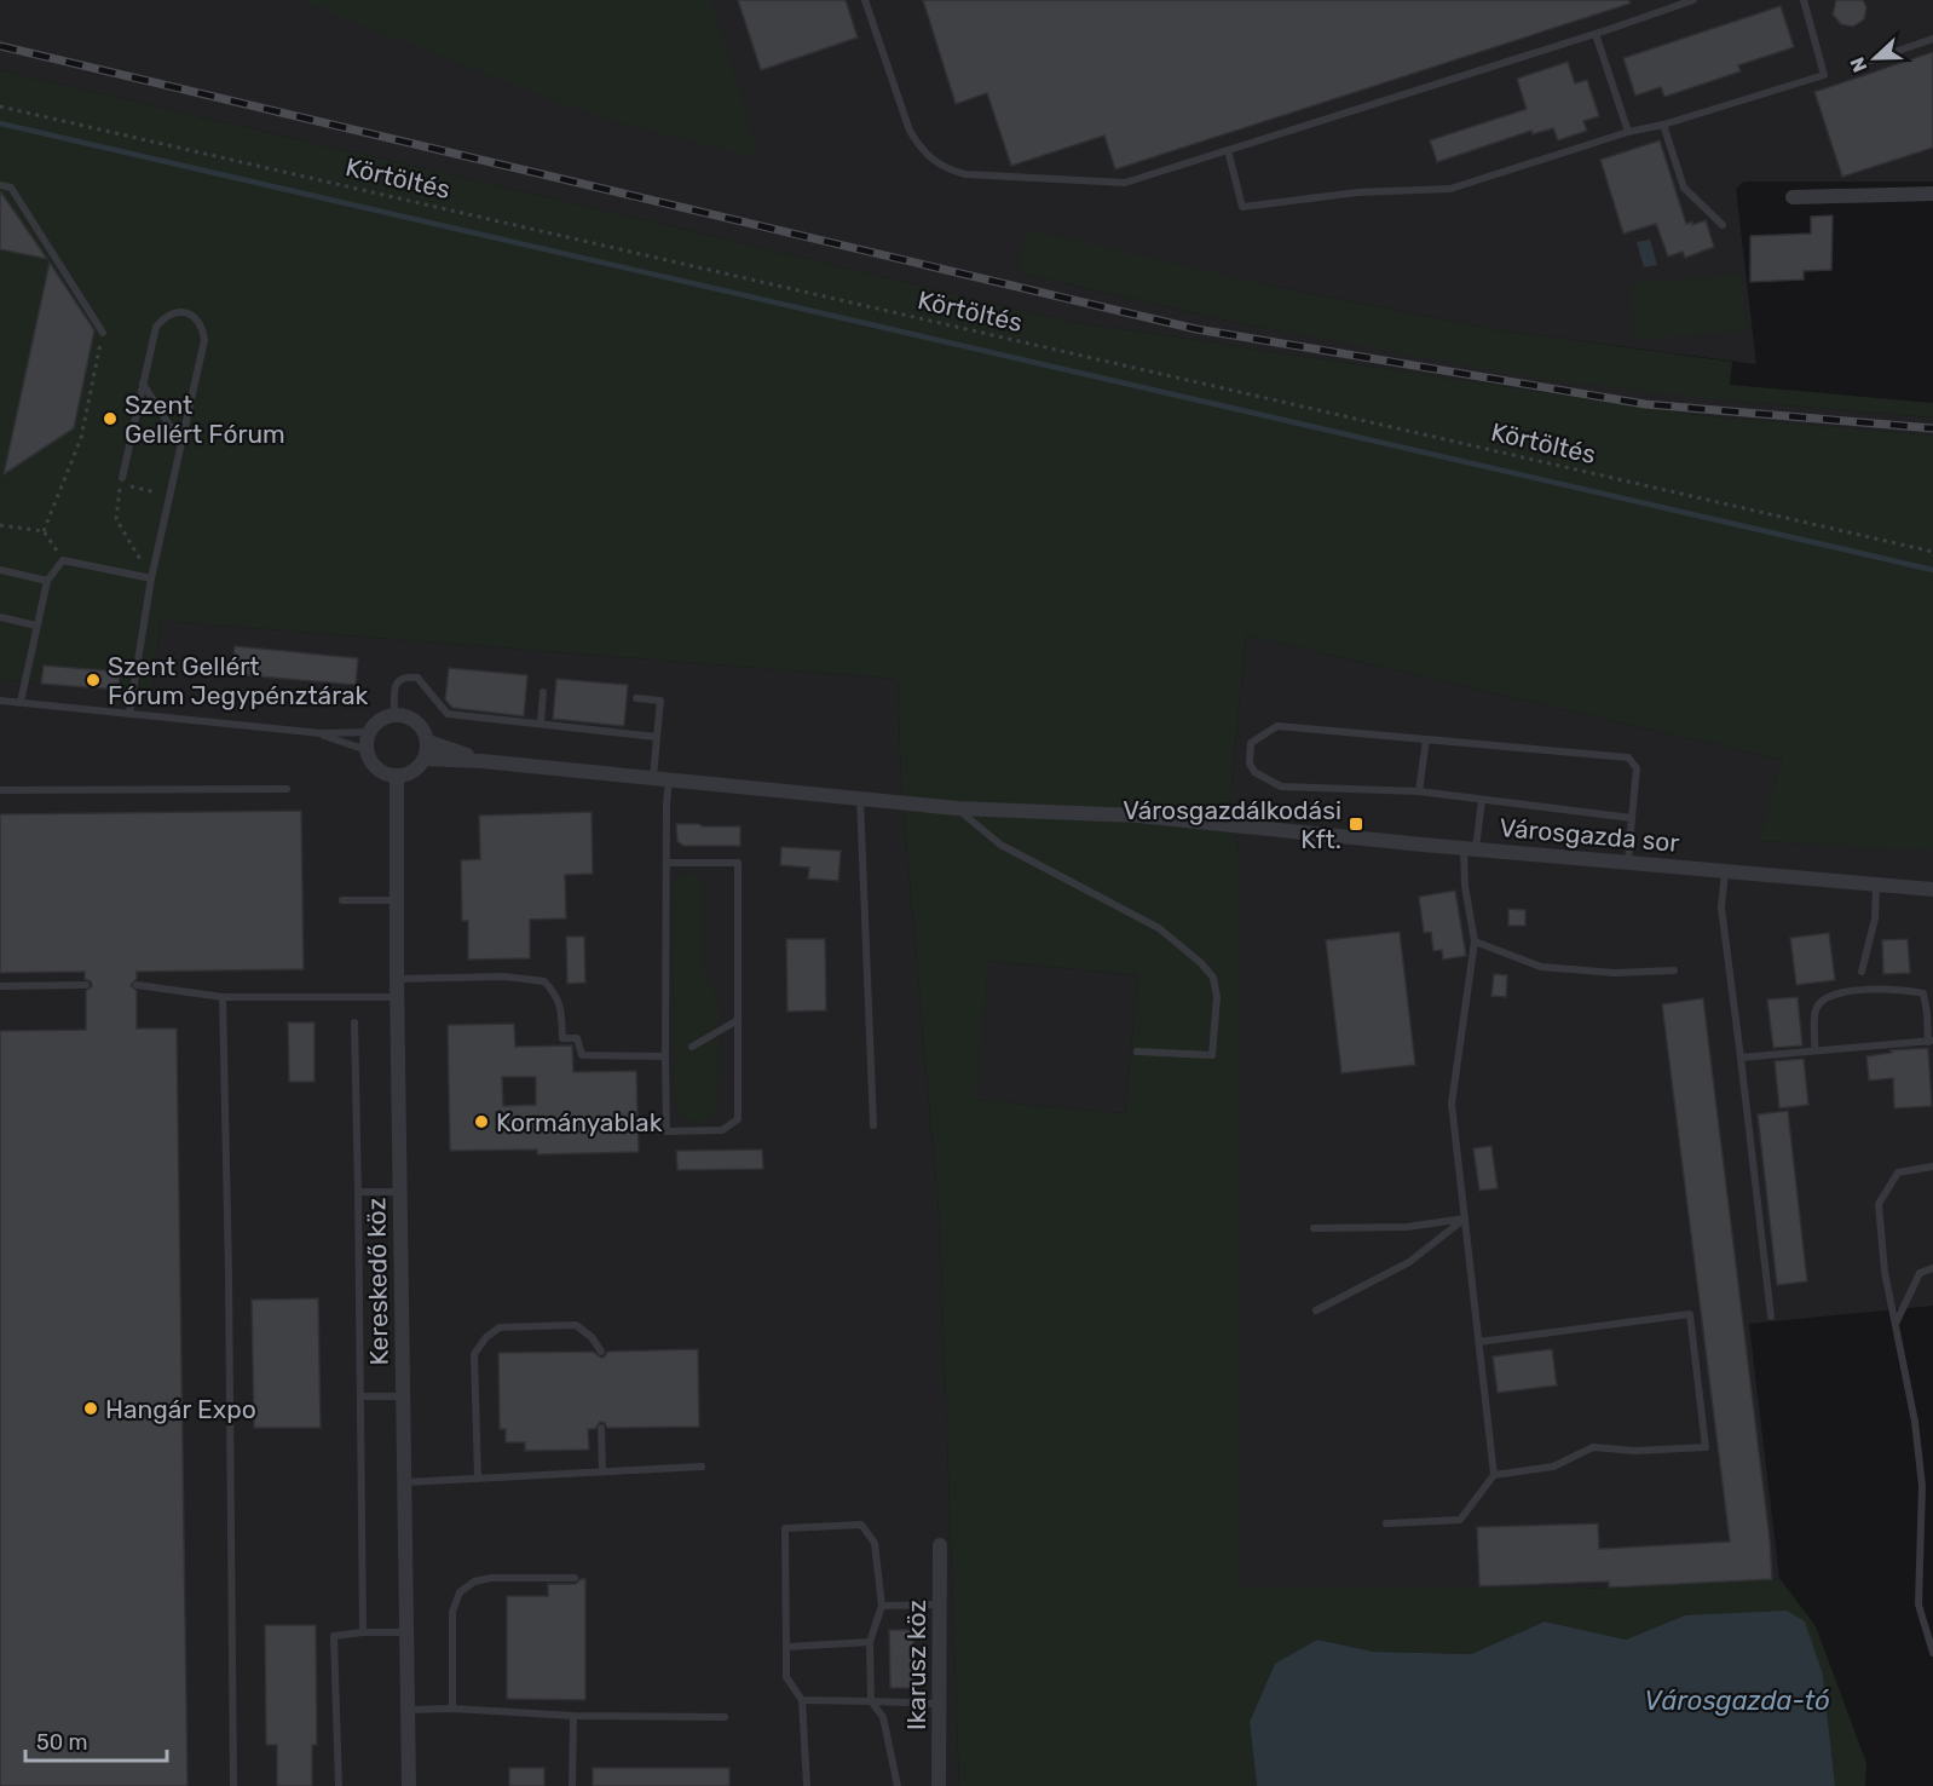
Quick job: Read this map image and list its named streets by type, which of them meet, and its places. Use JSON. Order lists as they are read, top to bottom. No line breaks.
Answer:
{"streets":{"street":["Városgazda sor","Kereskedő köz","Ikarusz köz"],"path":["Körtöltés"]},"water":["Városgazda-tó"],"places":{"other":["Szent Gellért Fórum","Szent Gellért Fórum Jegypénztárak","Kormányablak","Hangár Expo"],"transit":["Városgazdálkodási Kft."]},"scale_bar":"50 m","north":"left"}
